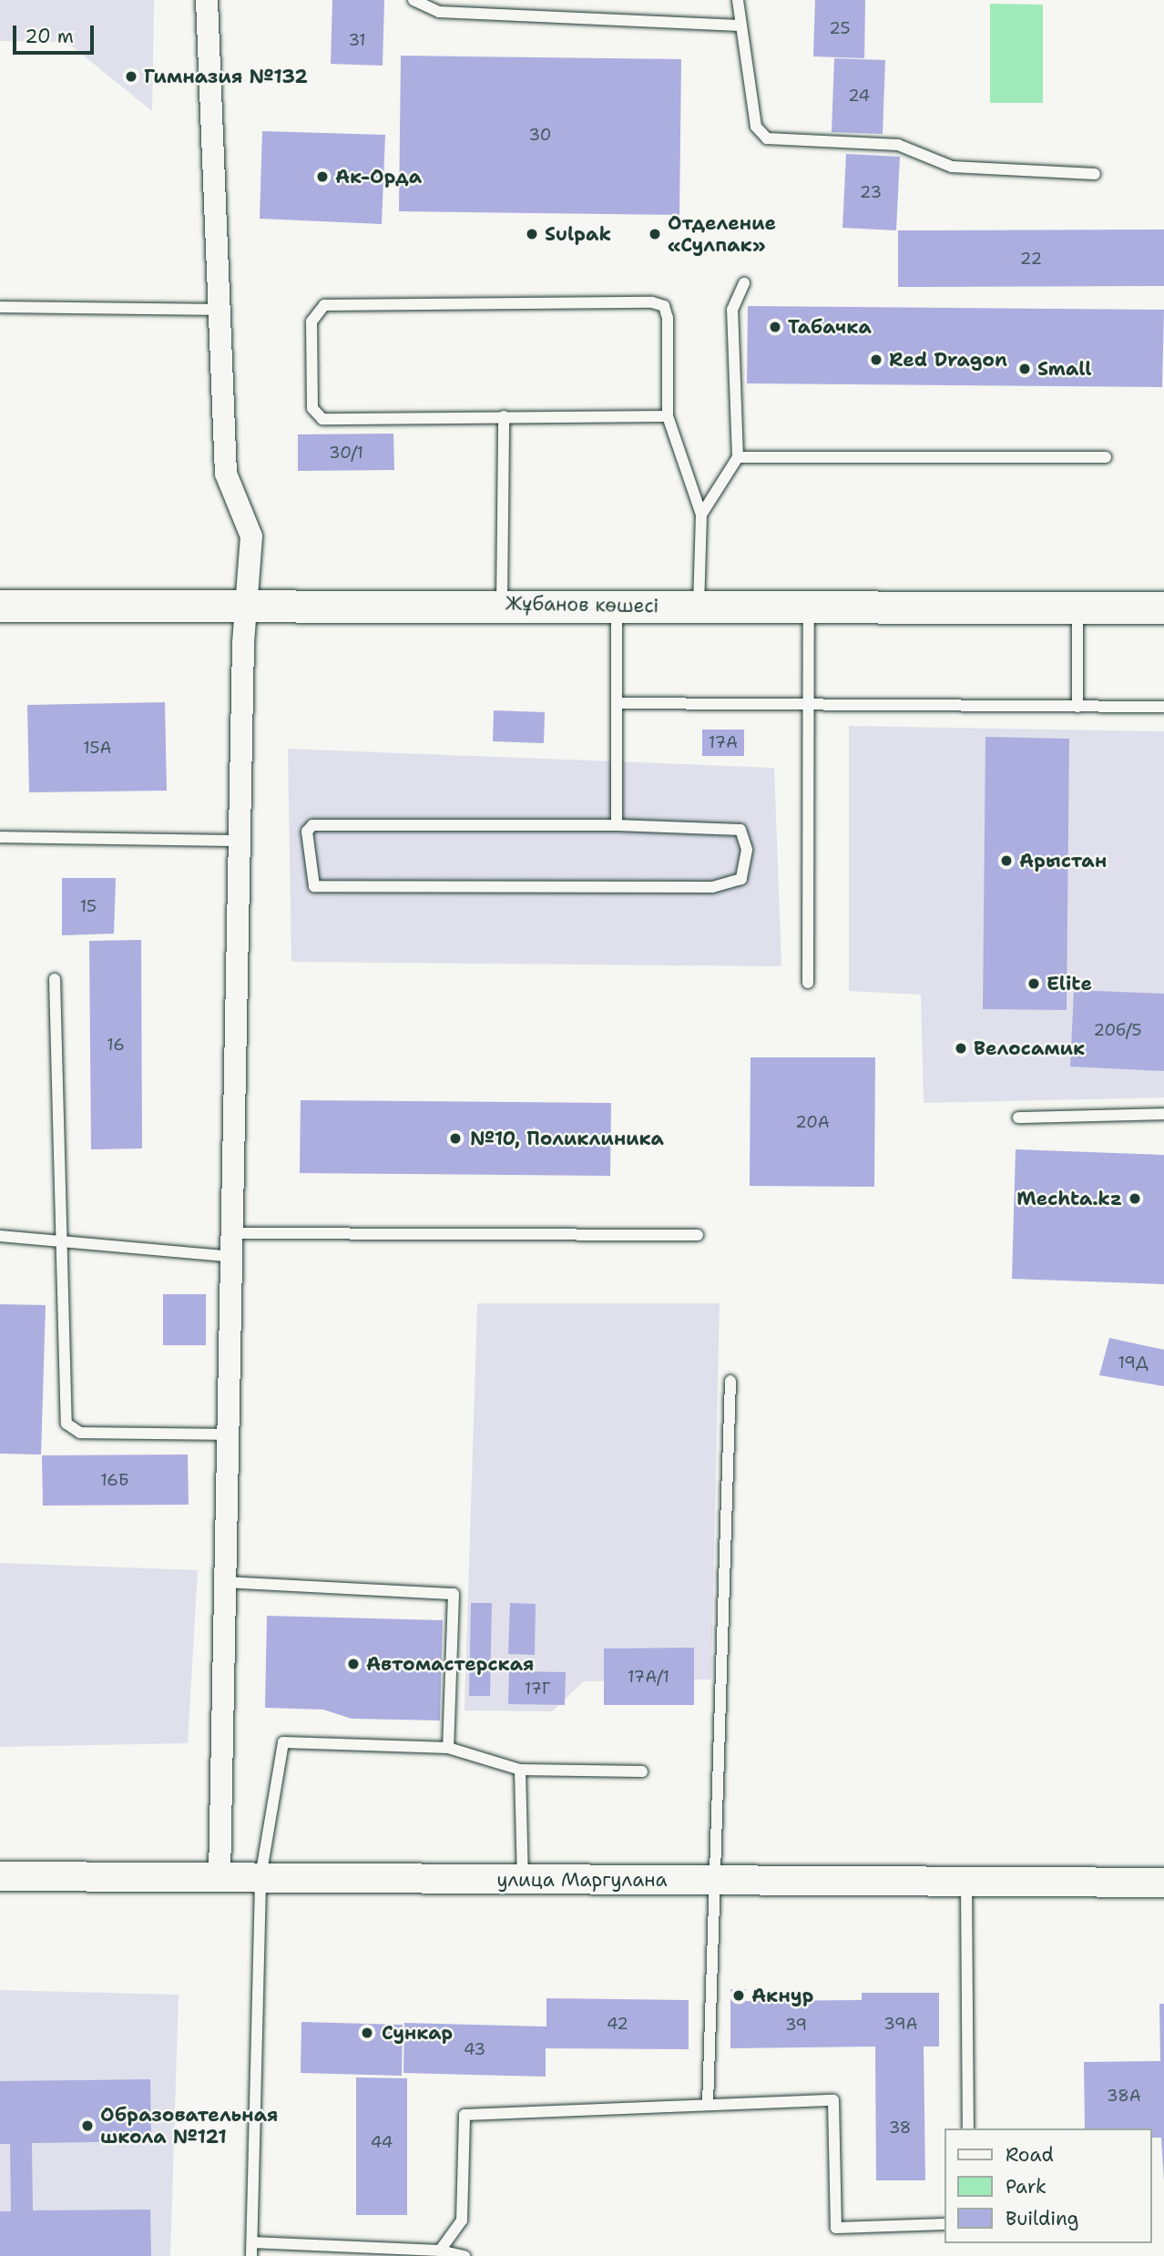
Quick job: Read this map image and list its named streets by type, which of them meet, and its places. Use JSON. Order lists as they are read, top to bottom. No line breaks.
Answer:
{"streets":{"main road":["Жұбанов көшесі"],"street":["улица Маргулана"]},"places":["Гимназия №132","Ак-Орда","Sulpak","Отделение «Сулпак»","Табачка","Red Dragon","Small","Арыстан","Elite","Велосамик","№10, Поликлиника","Mechta.kz","Автомастерская","Акнур","Сункар","Образовательная школа №121"],"house_numbers":["25","31","24","30","23","22","30/1","17А","15А","15","20б/5","16","20А","19Д","16Б","17А/1","17Г","42","39А","39","43","38А","38","44"],"legend":["Road","Park","Building"],"scale_bar":"20 m"}
